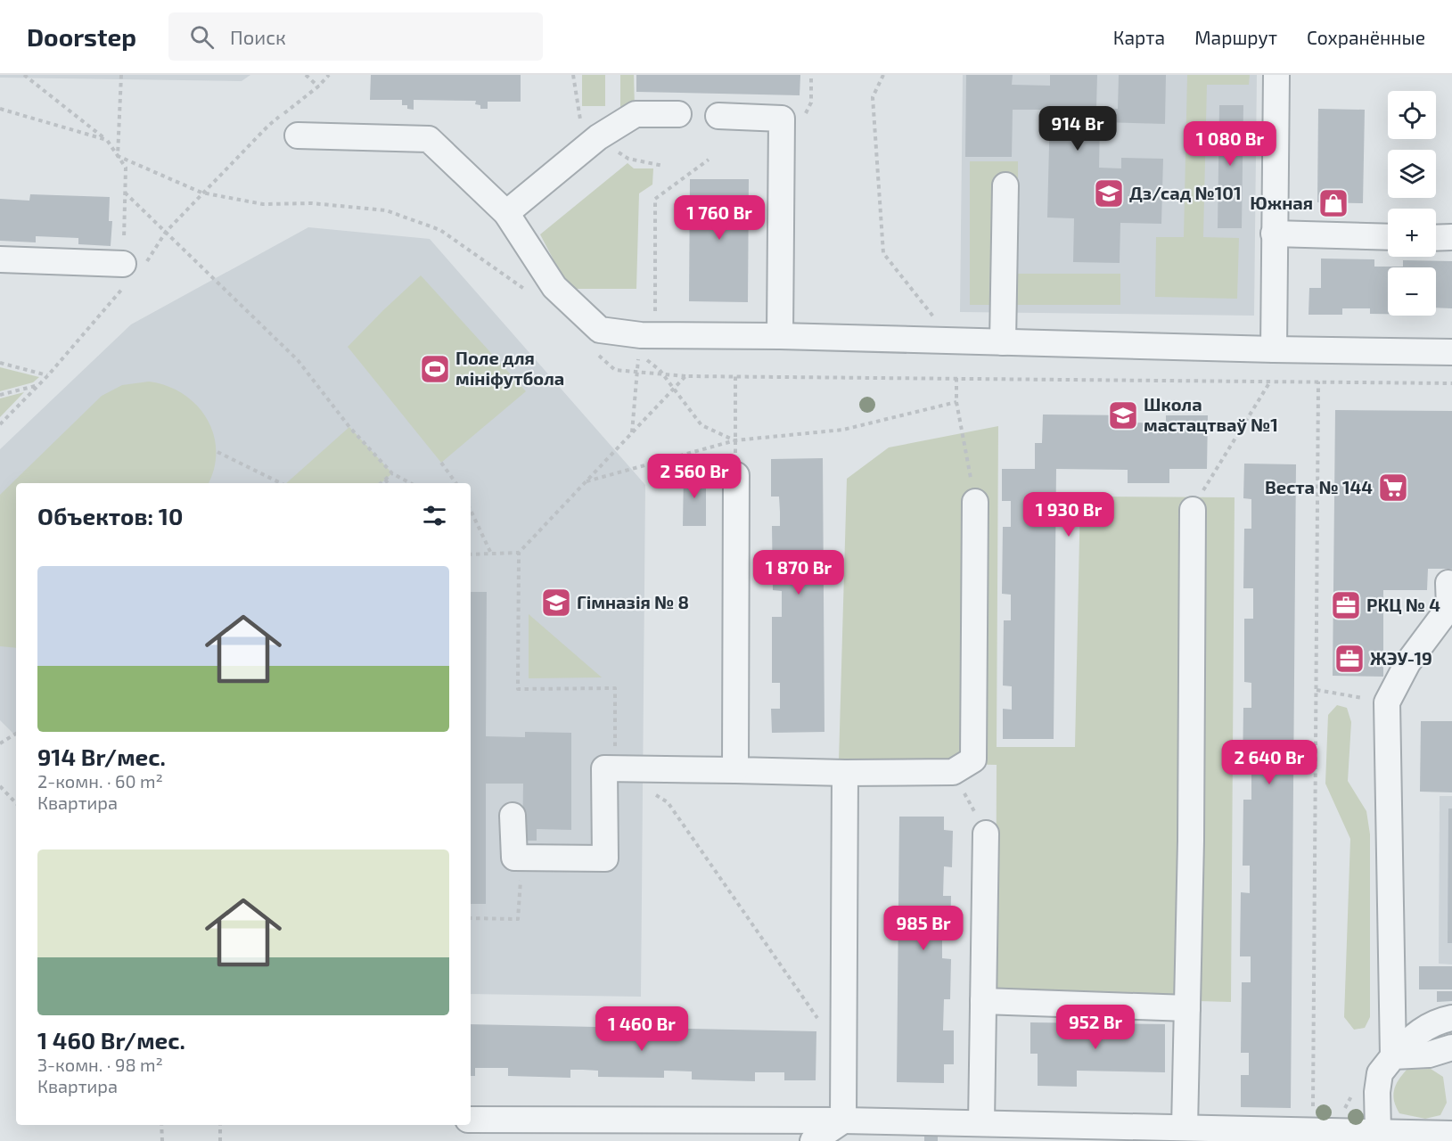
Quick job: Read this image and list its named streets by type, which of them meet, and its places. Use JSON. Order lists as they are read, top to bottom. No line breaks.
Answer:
{"places":{"school or university":["Дз/сад №101","Школа мастацтваў №1","Гімназія № 8"],"shop":["Южная"],"sports":["Поле для мініфутбола"],"supermarket":["Веста № 144"],"office":["РКЦ № 4","ЖЭУ-19"]},"page":{"header":"Doorstep","search":"Поиск","nav":["Карта","Маршрут","Сохранённые"],"map_buttons":["+","−"],"price":["914 Br","1 080 Br","1 760 Br","2 560 Br","1 930 Br","1 870 Br","2 640 Br","985 Br","952 Br","1 460 Br"],"heading":"Объектов: 10","list":[{"name":"914 Br/мес.","note":"2-комн. · 60 m² · Квартира"},{"name":"1 460 Br/мес.","note":"3-комн. · 98 m² · Квартира"}]}}
